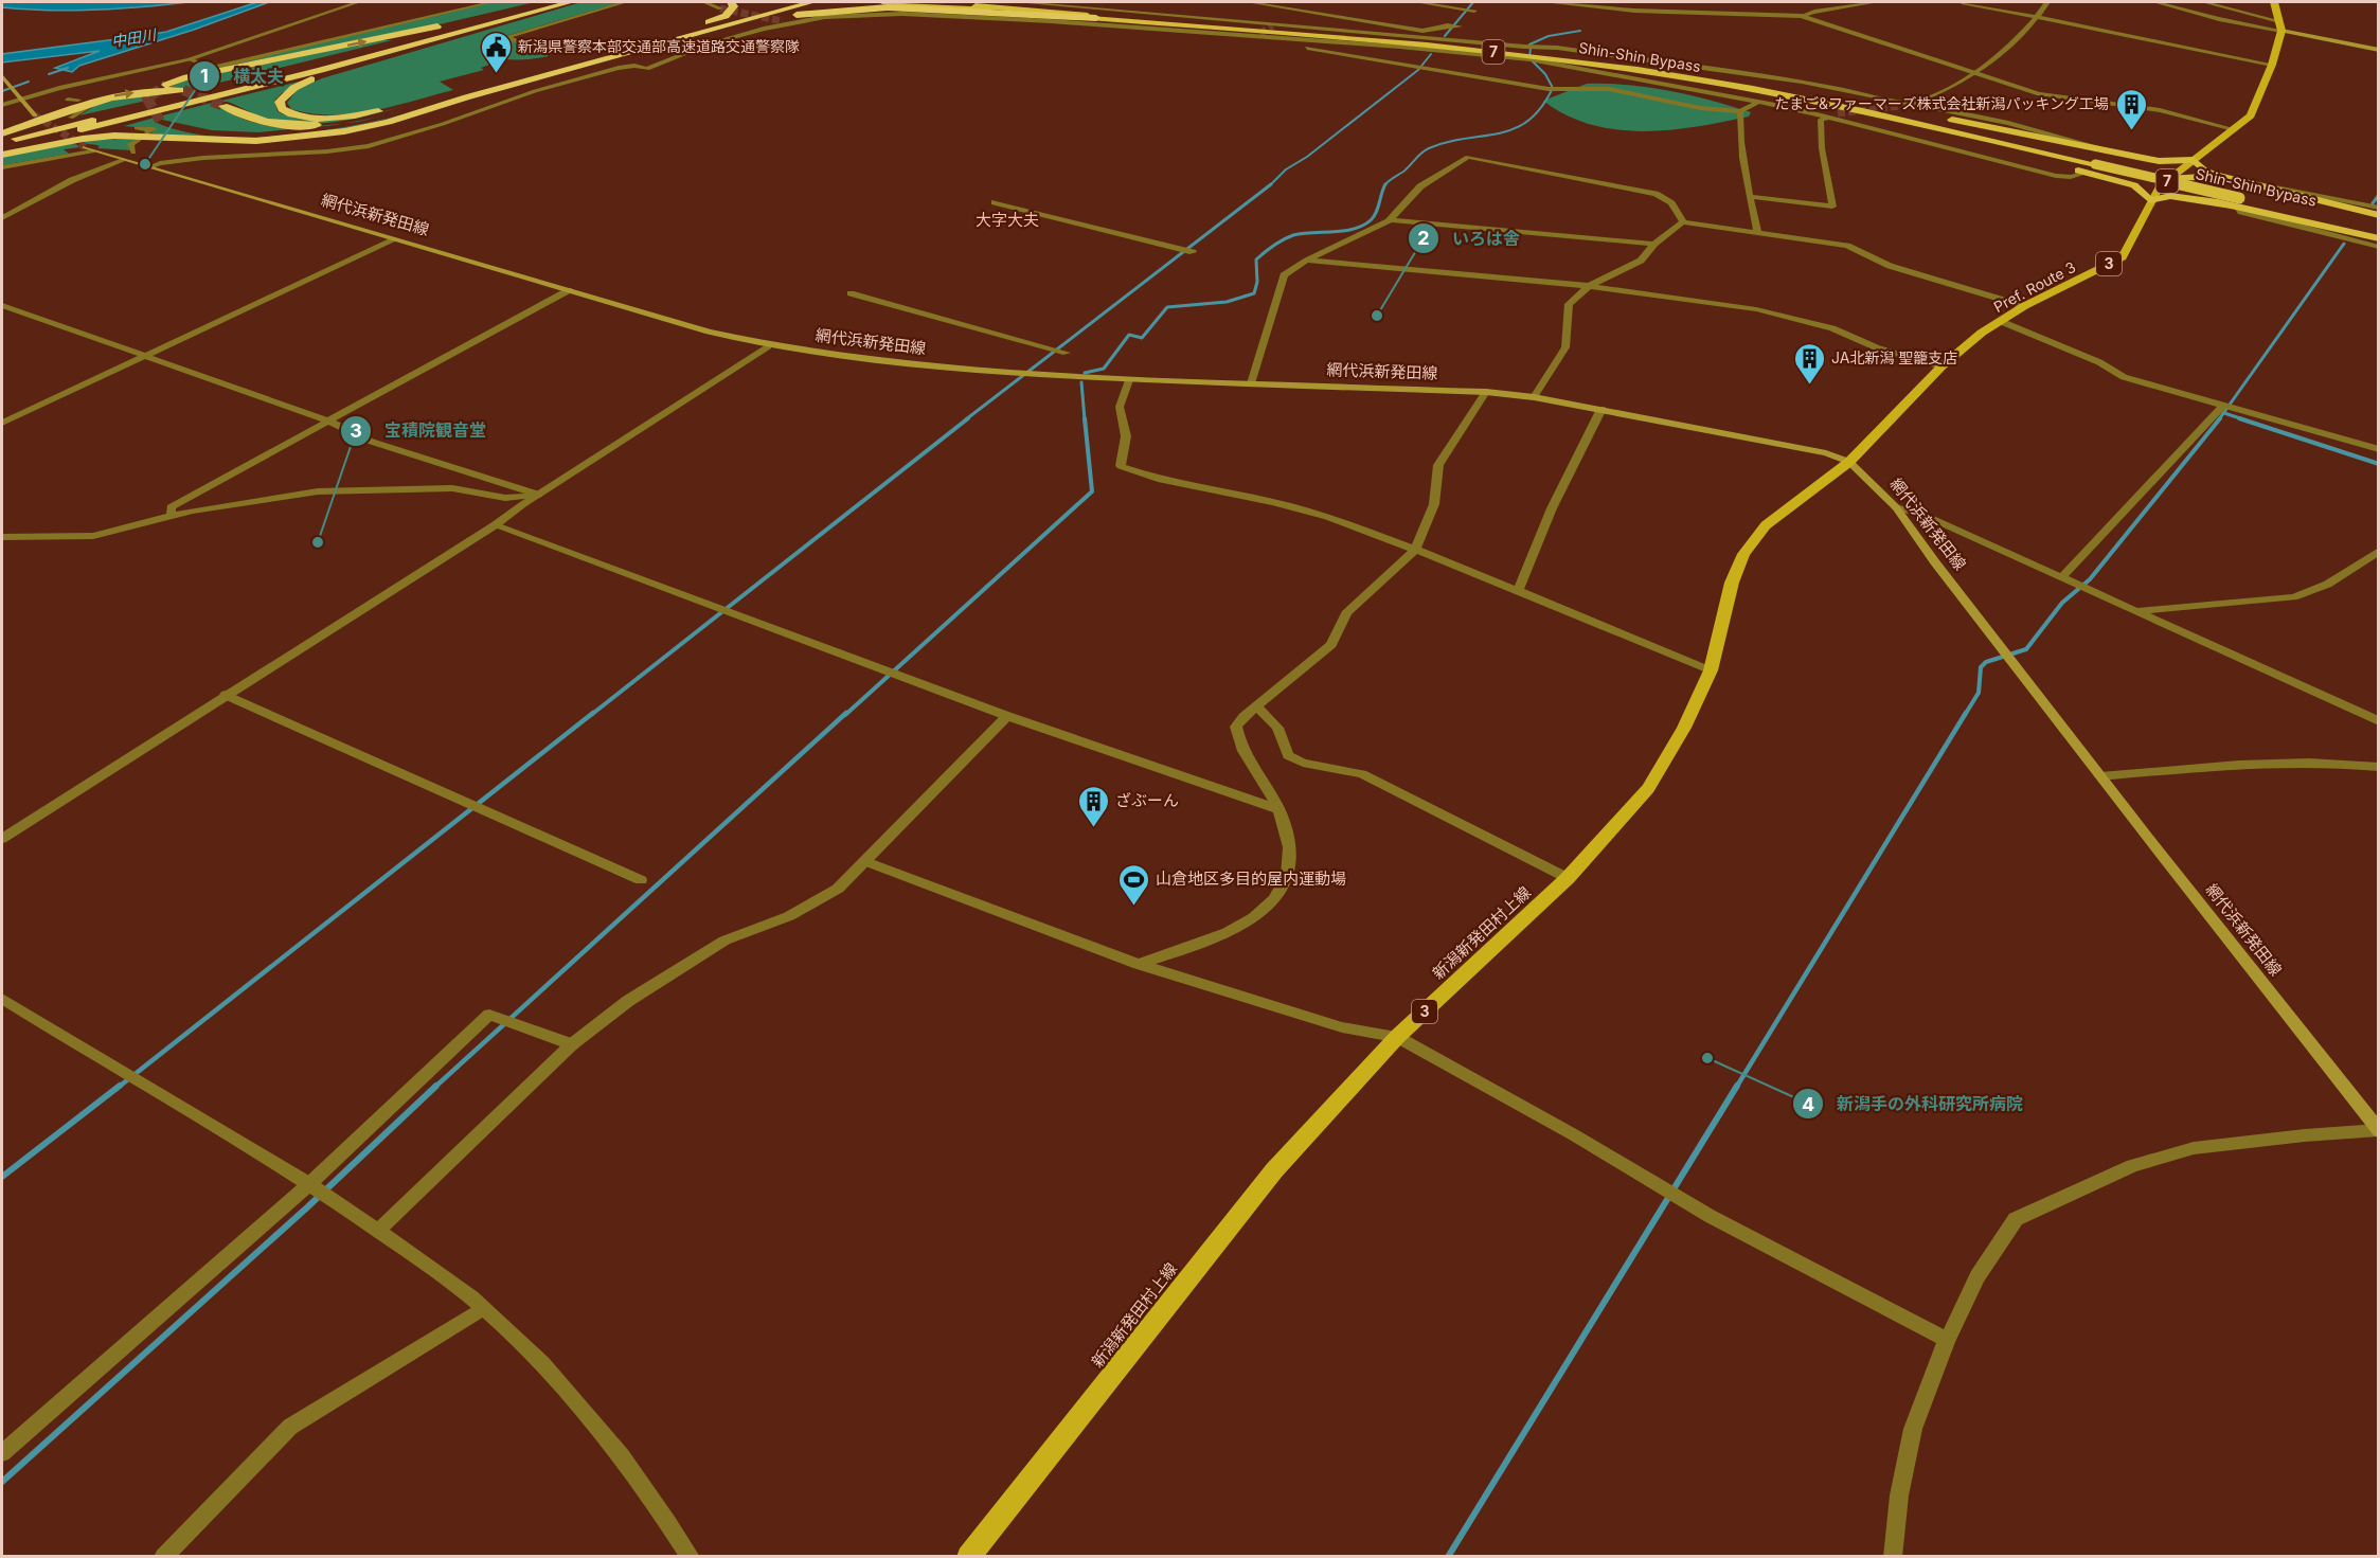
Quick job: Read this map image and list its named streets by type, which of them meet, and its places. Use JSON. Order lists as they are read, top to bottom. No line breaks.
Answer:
{"streets":{"highway":["7","Shin-Shin Bypass"],"main road":["網代浜新発田線","3","Pref. Route 3","新潟新発田村上線"]},"crossings":[["網代浜新発田線","Pref. Route 3"],["網代浜新発田線","新潟新発田村上線"],["Pref. Route 3","新潟新発田村上線"]],"districts":["大字大夫"],"water":["中田川"],"places":{"public building":["新潟県警察本部交通部高速道路交通警察隊"],"building":["たまご&ファーマーズ株式会社新潟パッキング工場","JA北新潟 聖籠支店","ざぶーん"],"other":["横太夫","いろは舎","宝積院観音堂","新潟手の外科研究所病院"],"sports":["山倉地区多目的屋内運動場"]}}
